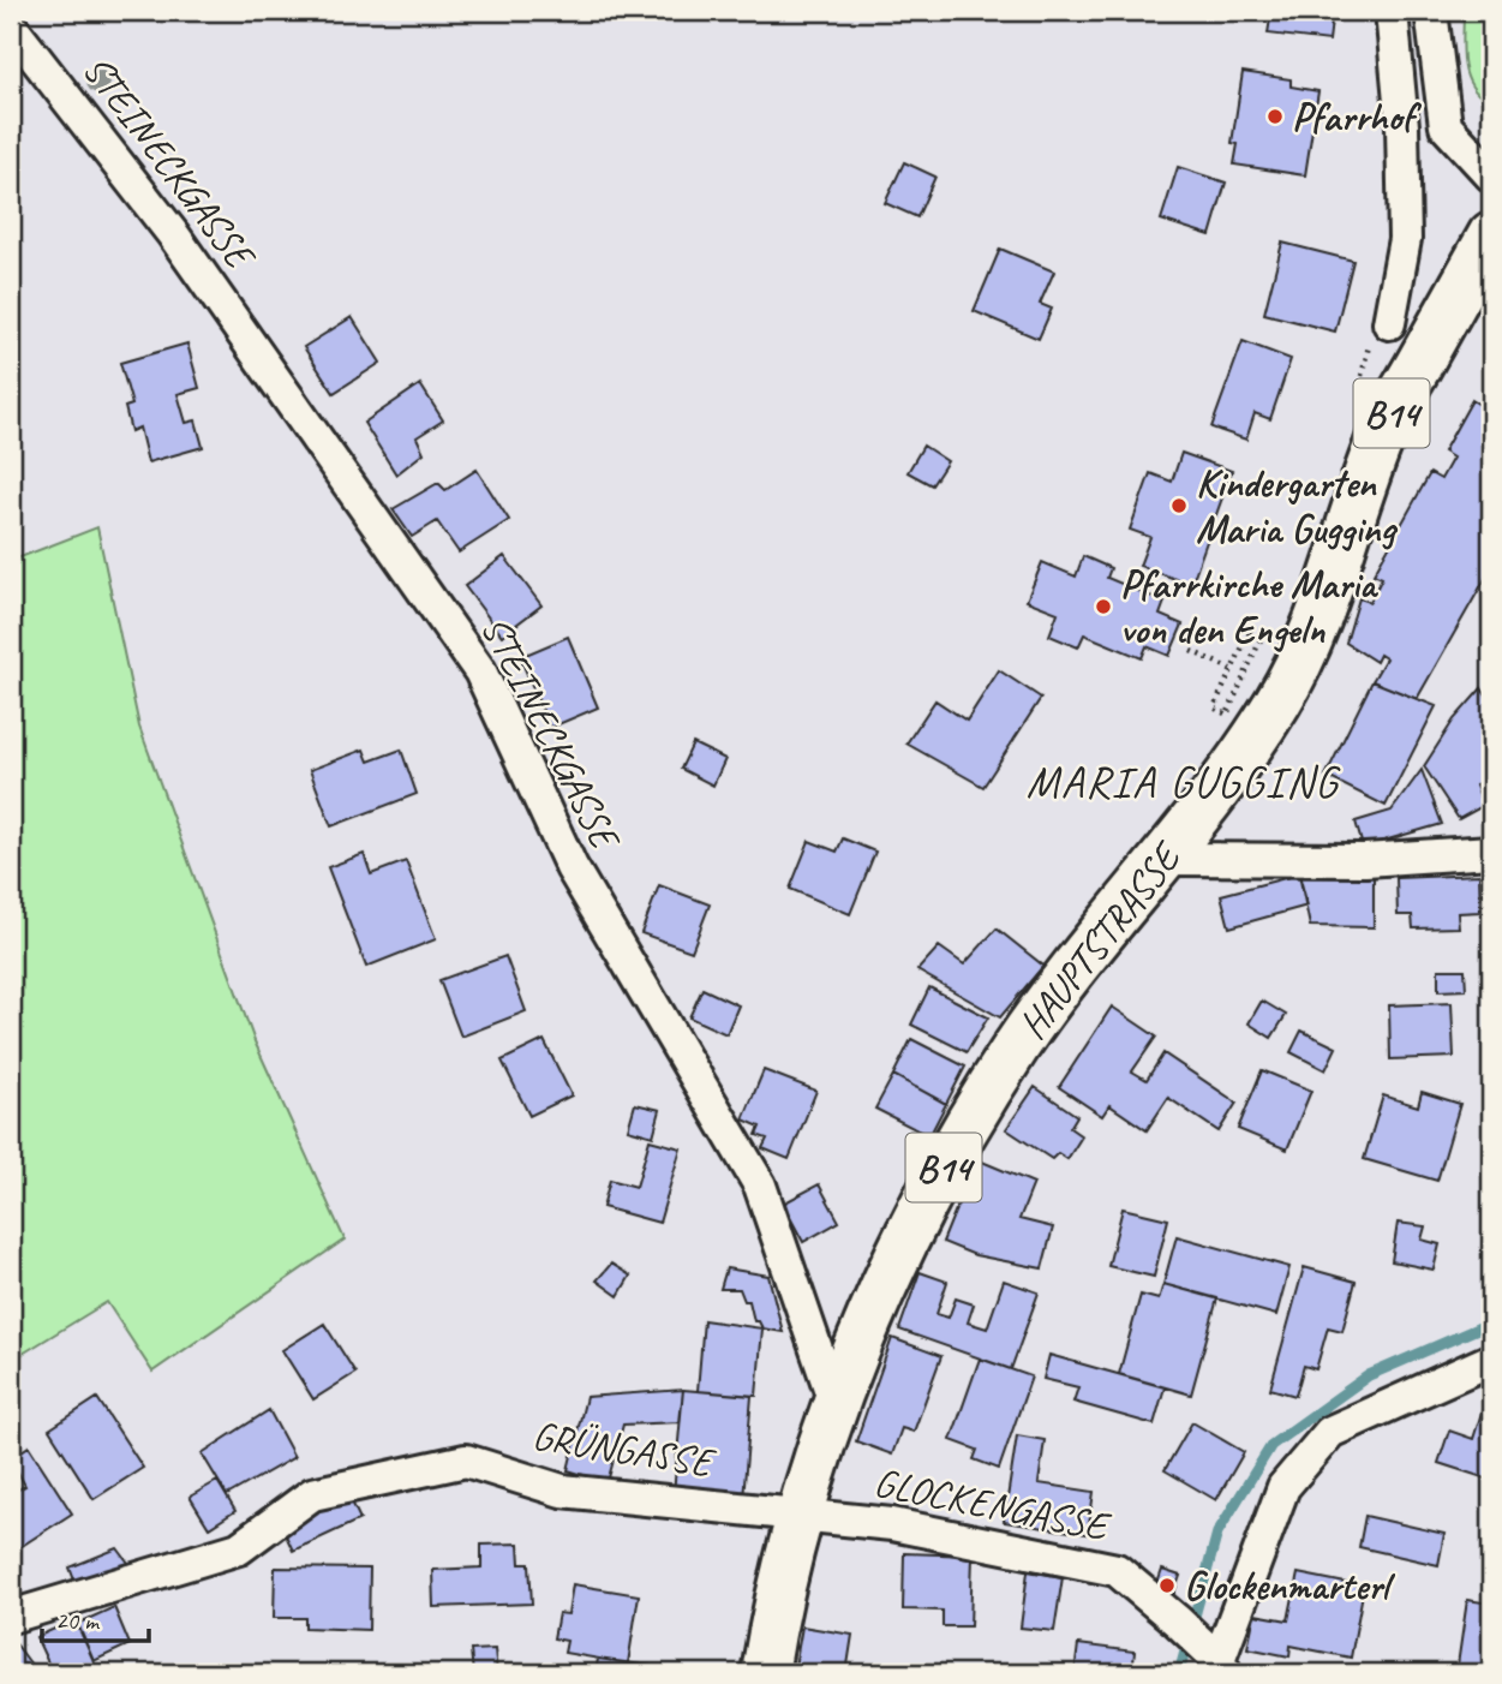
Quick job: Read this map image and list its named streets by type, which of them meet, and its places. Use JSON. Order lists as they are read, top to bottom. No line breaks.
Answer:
{"streets":{"main road":["B14","HAUPTSTRASSE"],"street":["STEINECKGASSE","GRÜNGASSE","GLOCKENGASSE"]},"crossings":[["STEINECKGASSE","HAUPTSTRASSE"],["HAUPTSTRASSE","GRÜNGASSE"],["HAUPTSTRASSE","GLOCKENGASSE"],["GRÜNGASSE","GLOCKENGASSE"]],"districts":["MARIA GUGGING"],"places":["Pfarrhof","Kindergarten Maria Gugging","Pfarrkirche Maria von den Engeln","Glockenmarterl"],"scale_bar":"20 m"}
